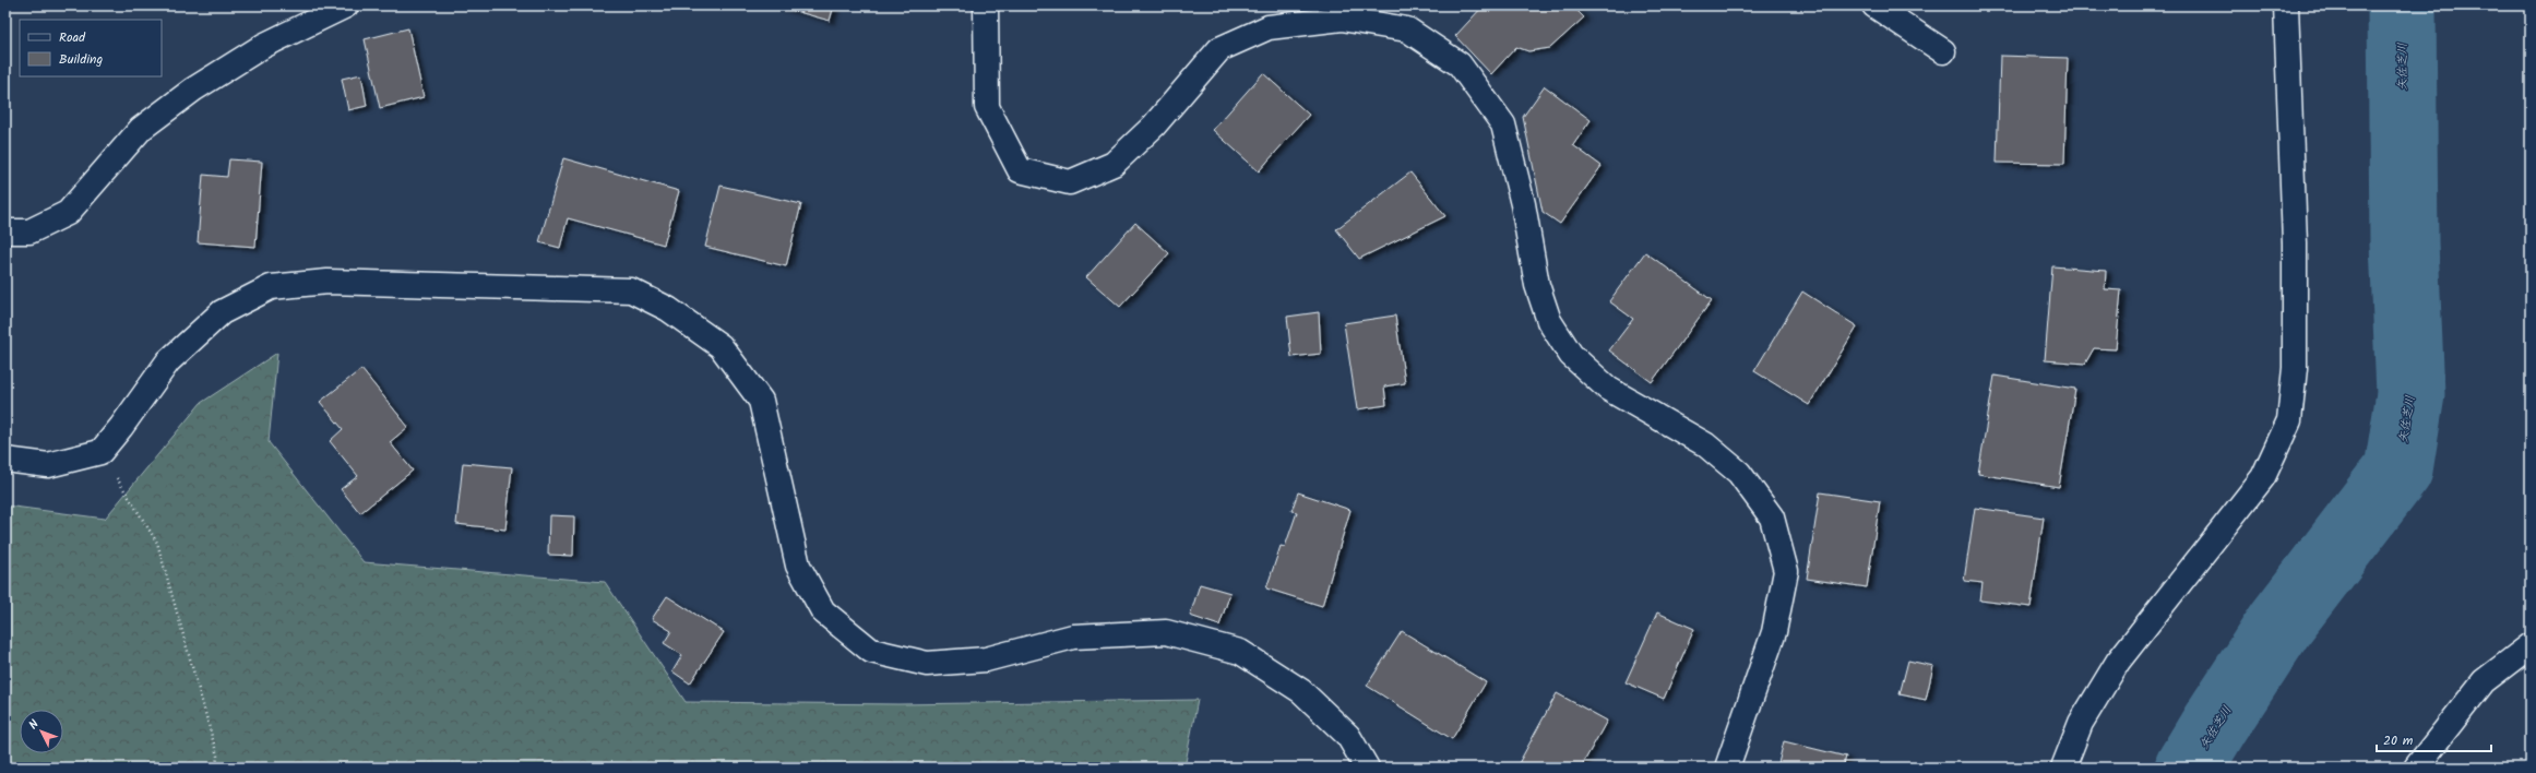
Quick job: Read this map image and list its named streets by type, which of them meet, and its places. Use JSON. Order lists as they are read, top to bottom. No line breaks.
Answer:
{"water":["矢佐芝川"],"legend":["Road","Building"],"scale_bar":"20 m","north":"top left"}
